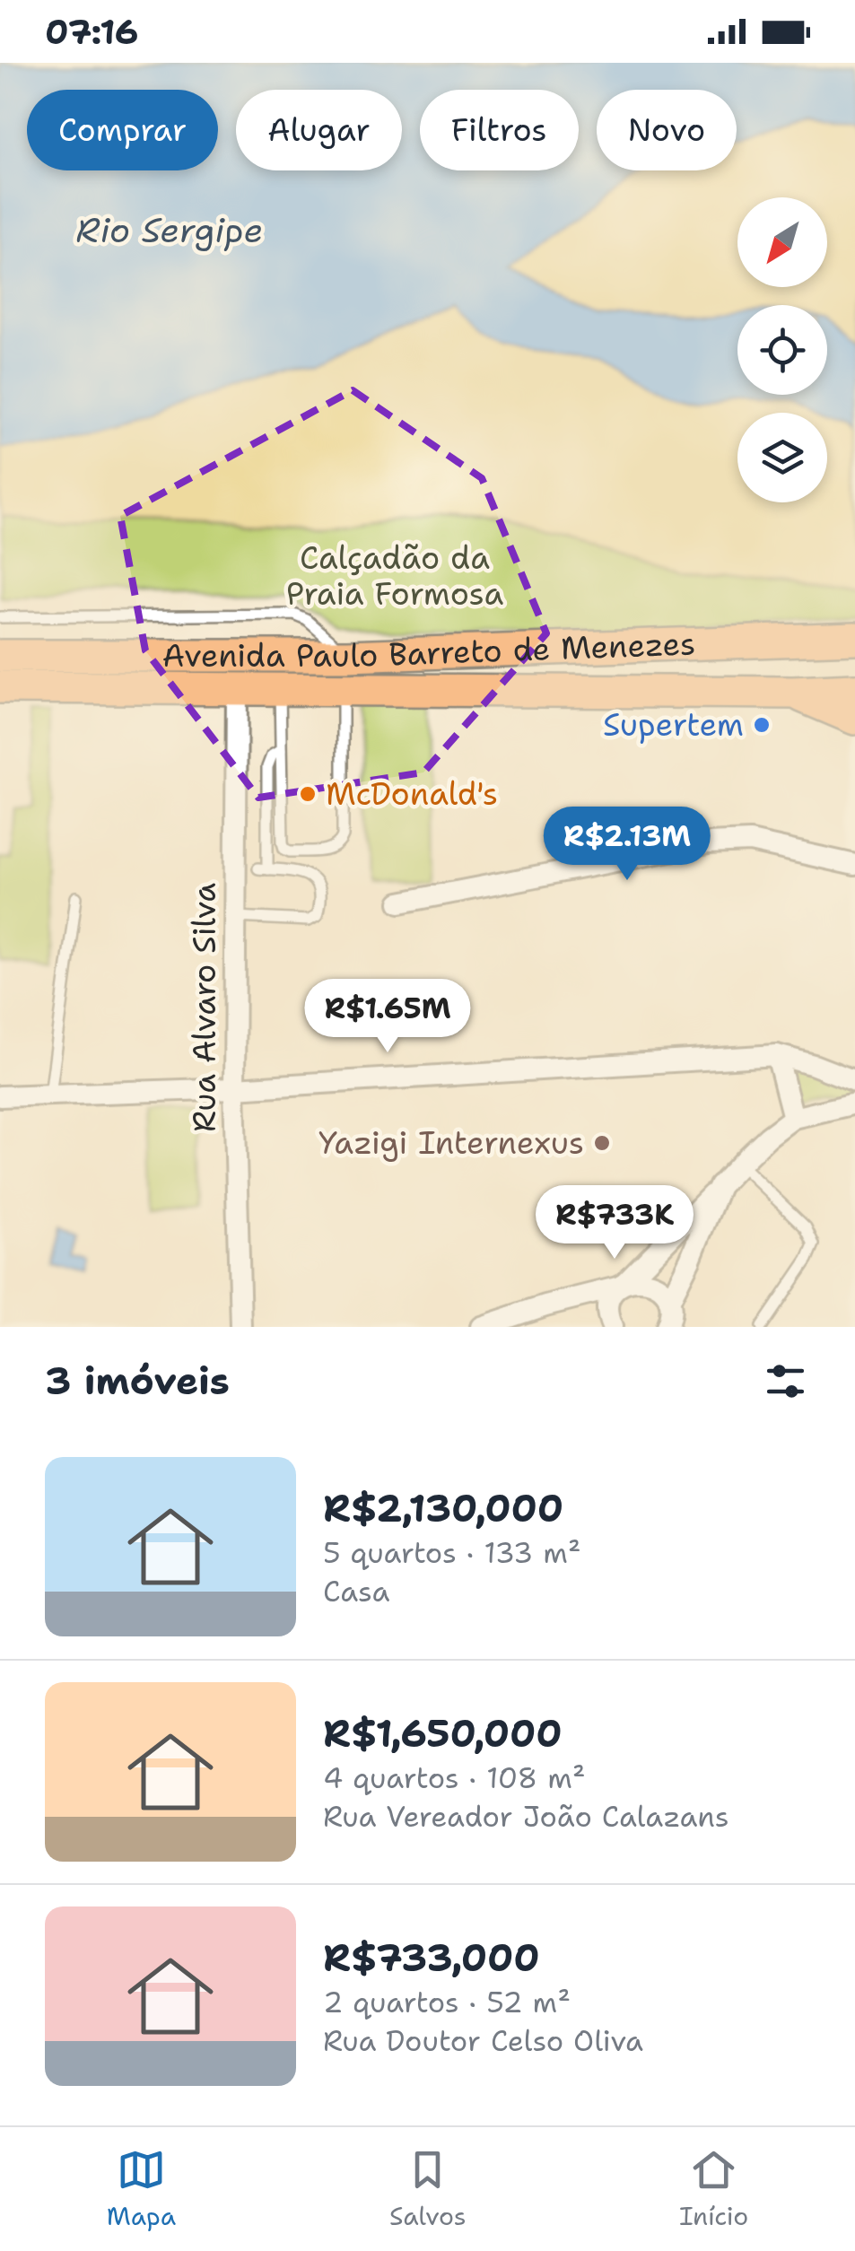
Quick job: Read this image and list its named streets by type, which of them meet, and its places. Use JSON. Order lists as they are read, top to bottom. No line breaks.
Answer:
{"streets":{"main road":["Avenida Paulo Barreto de Menezes"],"street":["Rua Alvaro Silva"]},"crossings":[["Avenida Paulo Barreto de Menezes","Rua Alvaro Silva"]],"water":["Rio Sergipe"],"parks":["Calçadão da Praia Formosa"],"places":["Supertem","McDonald's","Yazigi Internexus"],"north":"bottom left","page":{"status":"07:16","chip":["Comprar","Alugar","Filtros","Novo"],"price":["R$2.13M","R$1.65M","R$733K"],"heading":"3 imóveis","list":[{"name":"R$2,130,000","note":"5 quartos · 133 m² · Casa"},{"name":"R$1,650,000","note":"4 quartos · 108 m² · Rua Vereador João Calazans"},{"name":"R$733,000","note":"2 quartos · 52 m² · Rua Doutor Celso Oliva"}],"tabs":["Mapa","Salvos","Início"]}}
